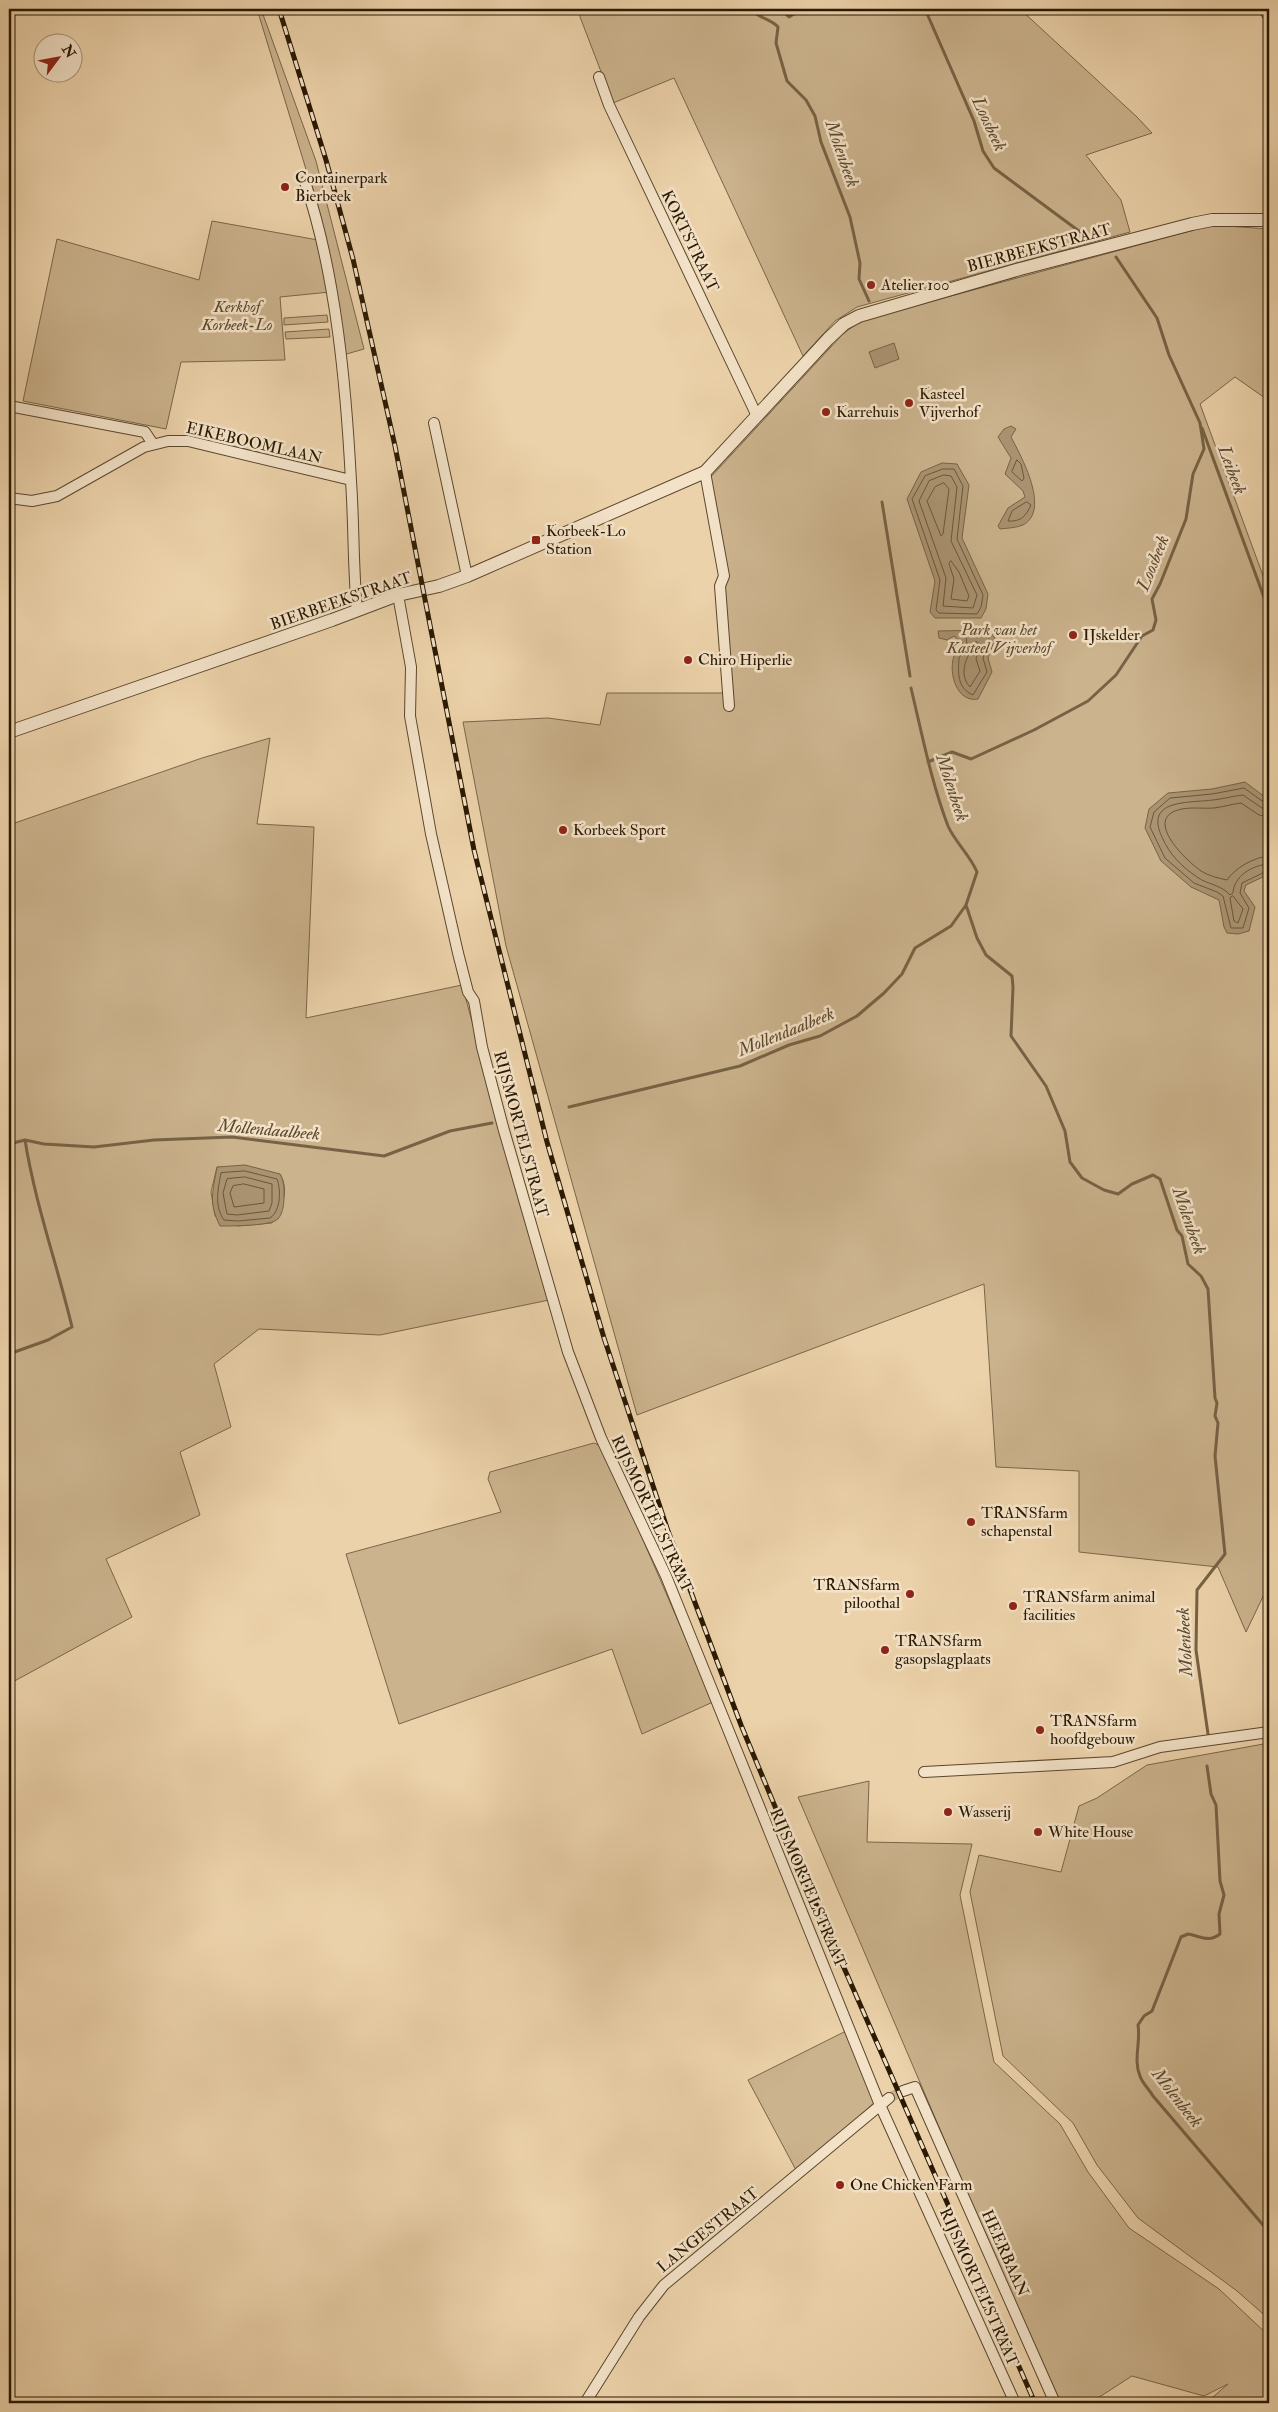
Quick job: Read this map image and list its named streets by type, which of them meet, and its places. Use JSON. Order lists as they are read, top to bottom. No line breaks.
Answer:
{"streets":{"street":["KORTSTRAAT","BIERBEEKSTRAAT","EIKEBOOMLAAN","RIJSMORTELSTRAAT","LANGESTRAAT","HEERBAAN"]},"crossings":[["KORTSTRAAT","BIERBEEKSTRAAT"],["BIERBEEKSTRAAT","RIJSMORTELSTRAAT"],["RIJSMORTELSTRAAT","LANGESTRAAT"]],"water":["Loosbeek","Molenbeek","Leibeek","Mollendaalbeek"],"parks":["Kerkhof Korbeek-Lo","Park van het Kasteel Vijverhof"],"places":{"other":["Containerpark Bierbeek","Atelier 100","Kasteel Vijverhof","Karrehuis","IJskelder","Chiro Hiperlie","Korbeek Sport","TRANSfarm schapenstal","TRANSfarm piloothal","TRANSfarm animal facilities","TRANSfarm gasopslagplaats","TRANSfarm hoofdgebouw","Wasserij","White House","One Chicken Farm"],"transit":["Korbeek-Lo Station"]},"north":"top right"}
